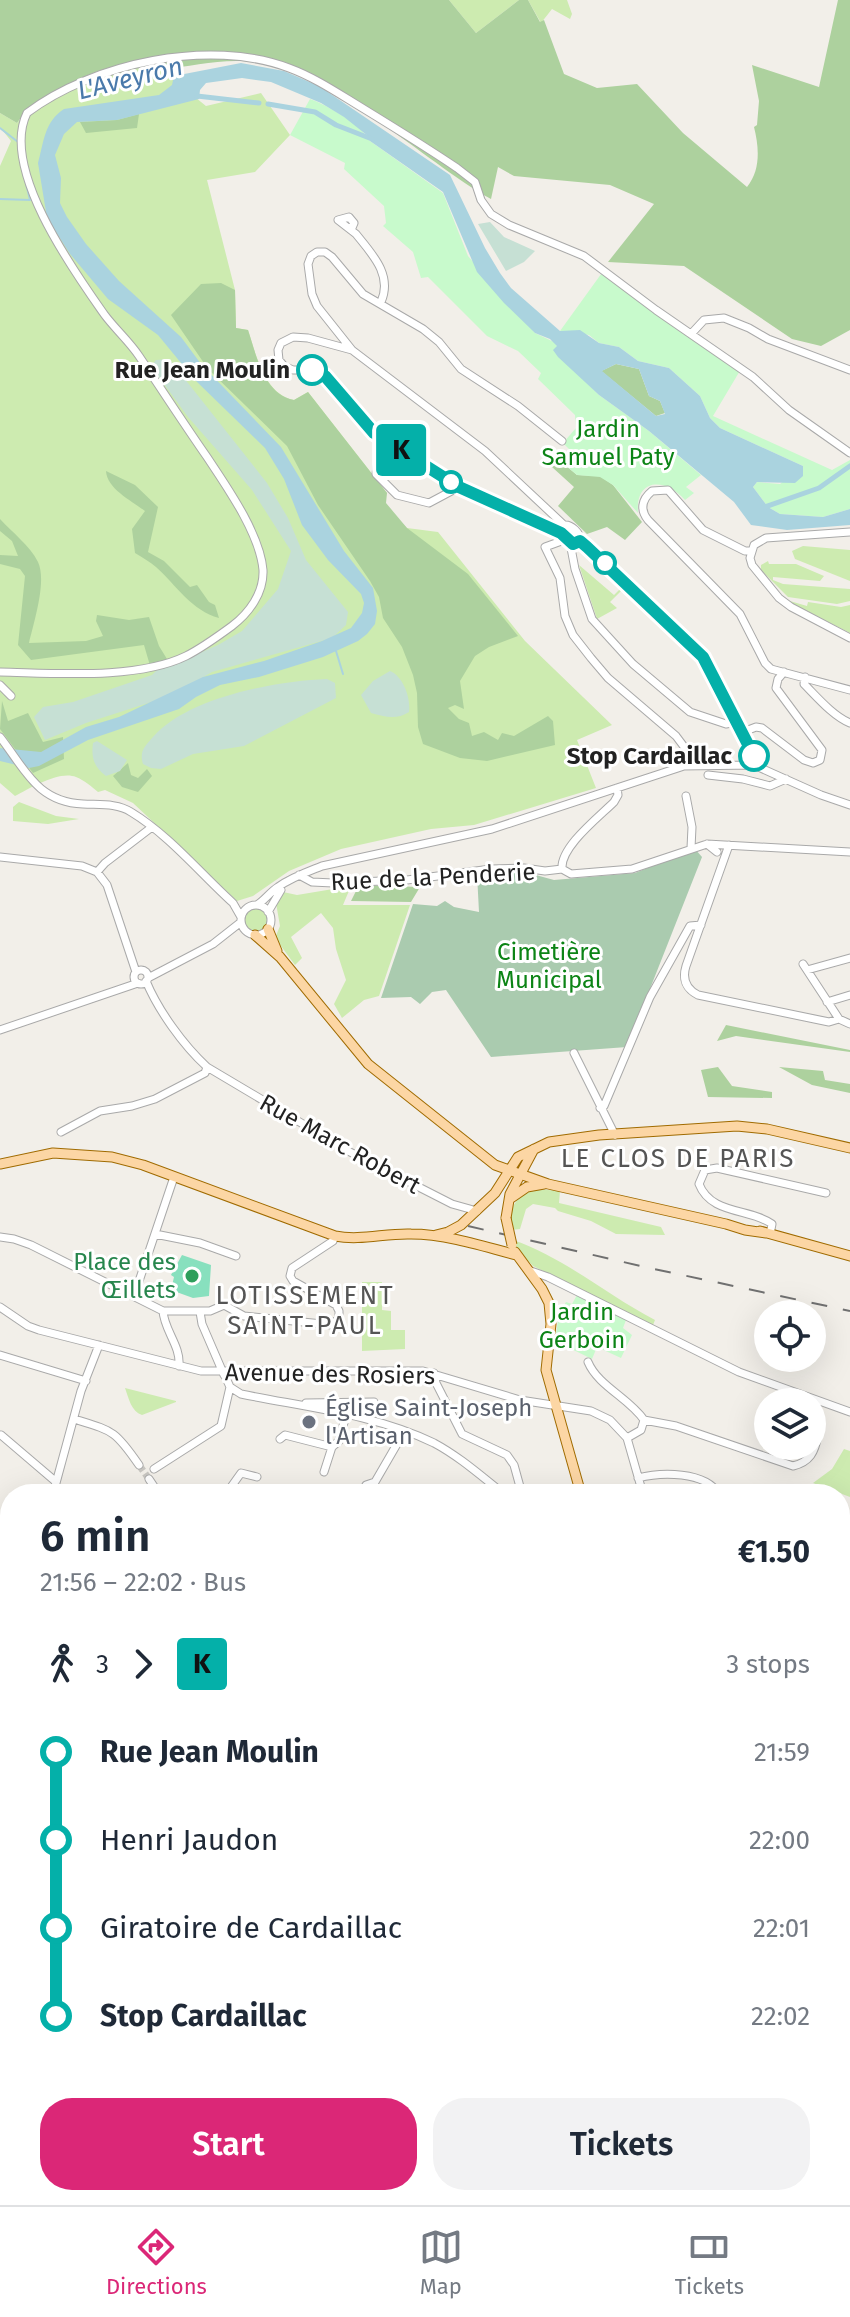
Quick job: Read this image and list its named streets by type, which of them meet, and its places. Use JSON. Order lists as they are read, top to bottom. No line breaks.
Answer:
{"streets":{"street":["Rue de la Penderie","Rue Marc Robert","Avenue des Rosiers"]},"districts":["LE CLOS DE PARIS","LOTISSEMENT SAINT-PAUL"],"water":["L'Aveyron"],"parks":["Jardin Samuel Paty","Cimetière Municipal","Jardin Gerboin"],"places":["Rue Jean Moulin","Stop Cardaillac","Place des Œillets","Église Saint-Joseph l'Artisan"],"lines":["bus line K"],"page":{"on_map":"K","heading":["6 min","21:56 – 22:02 · Bus","€1.50"],"legs":["3","K","3 stops"],"list":[{"name":"Rue Jean Moulin","value":"21:59"},{"name":"Henri Jaudon","value":"22:00"},{"name":"Giratoire de Cardaillac","value":"22:01"},{"name":"Stop Cardaillac","value":"22:02"}],"buttons":["Start","Tickets"],"tabs":["Directions","Map","Tickets"]}}
